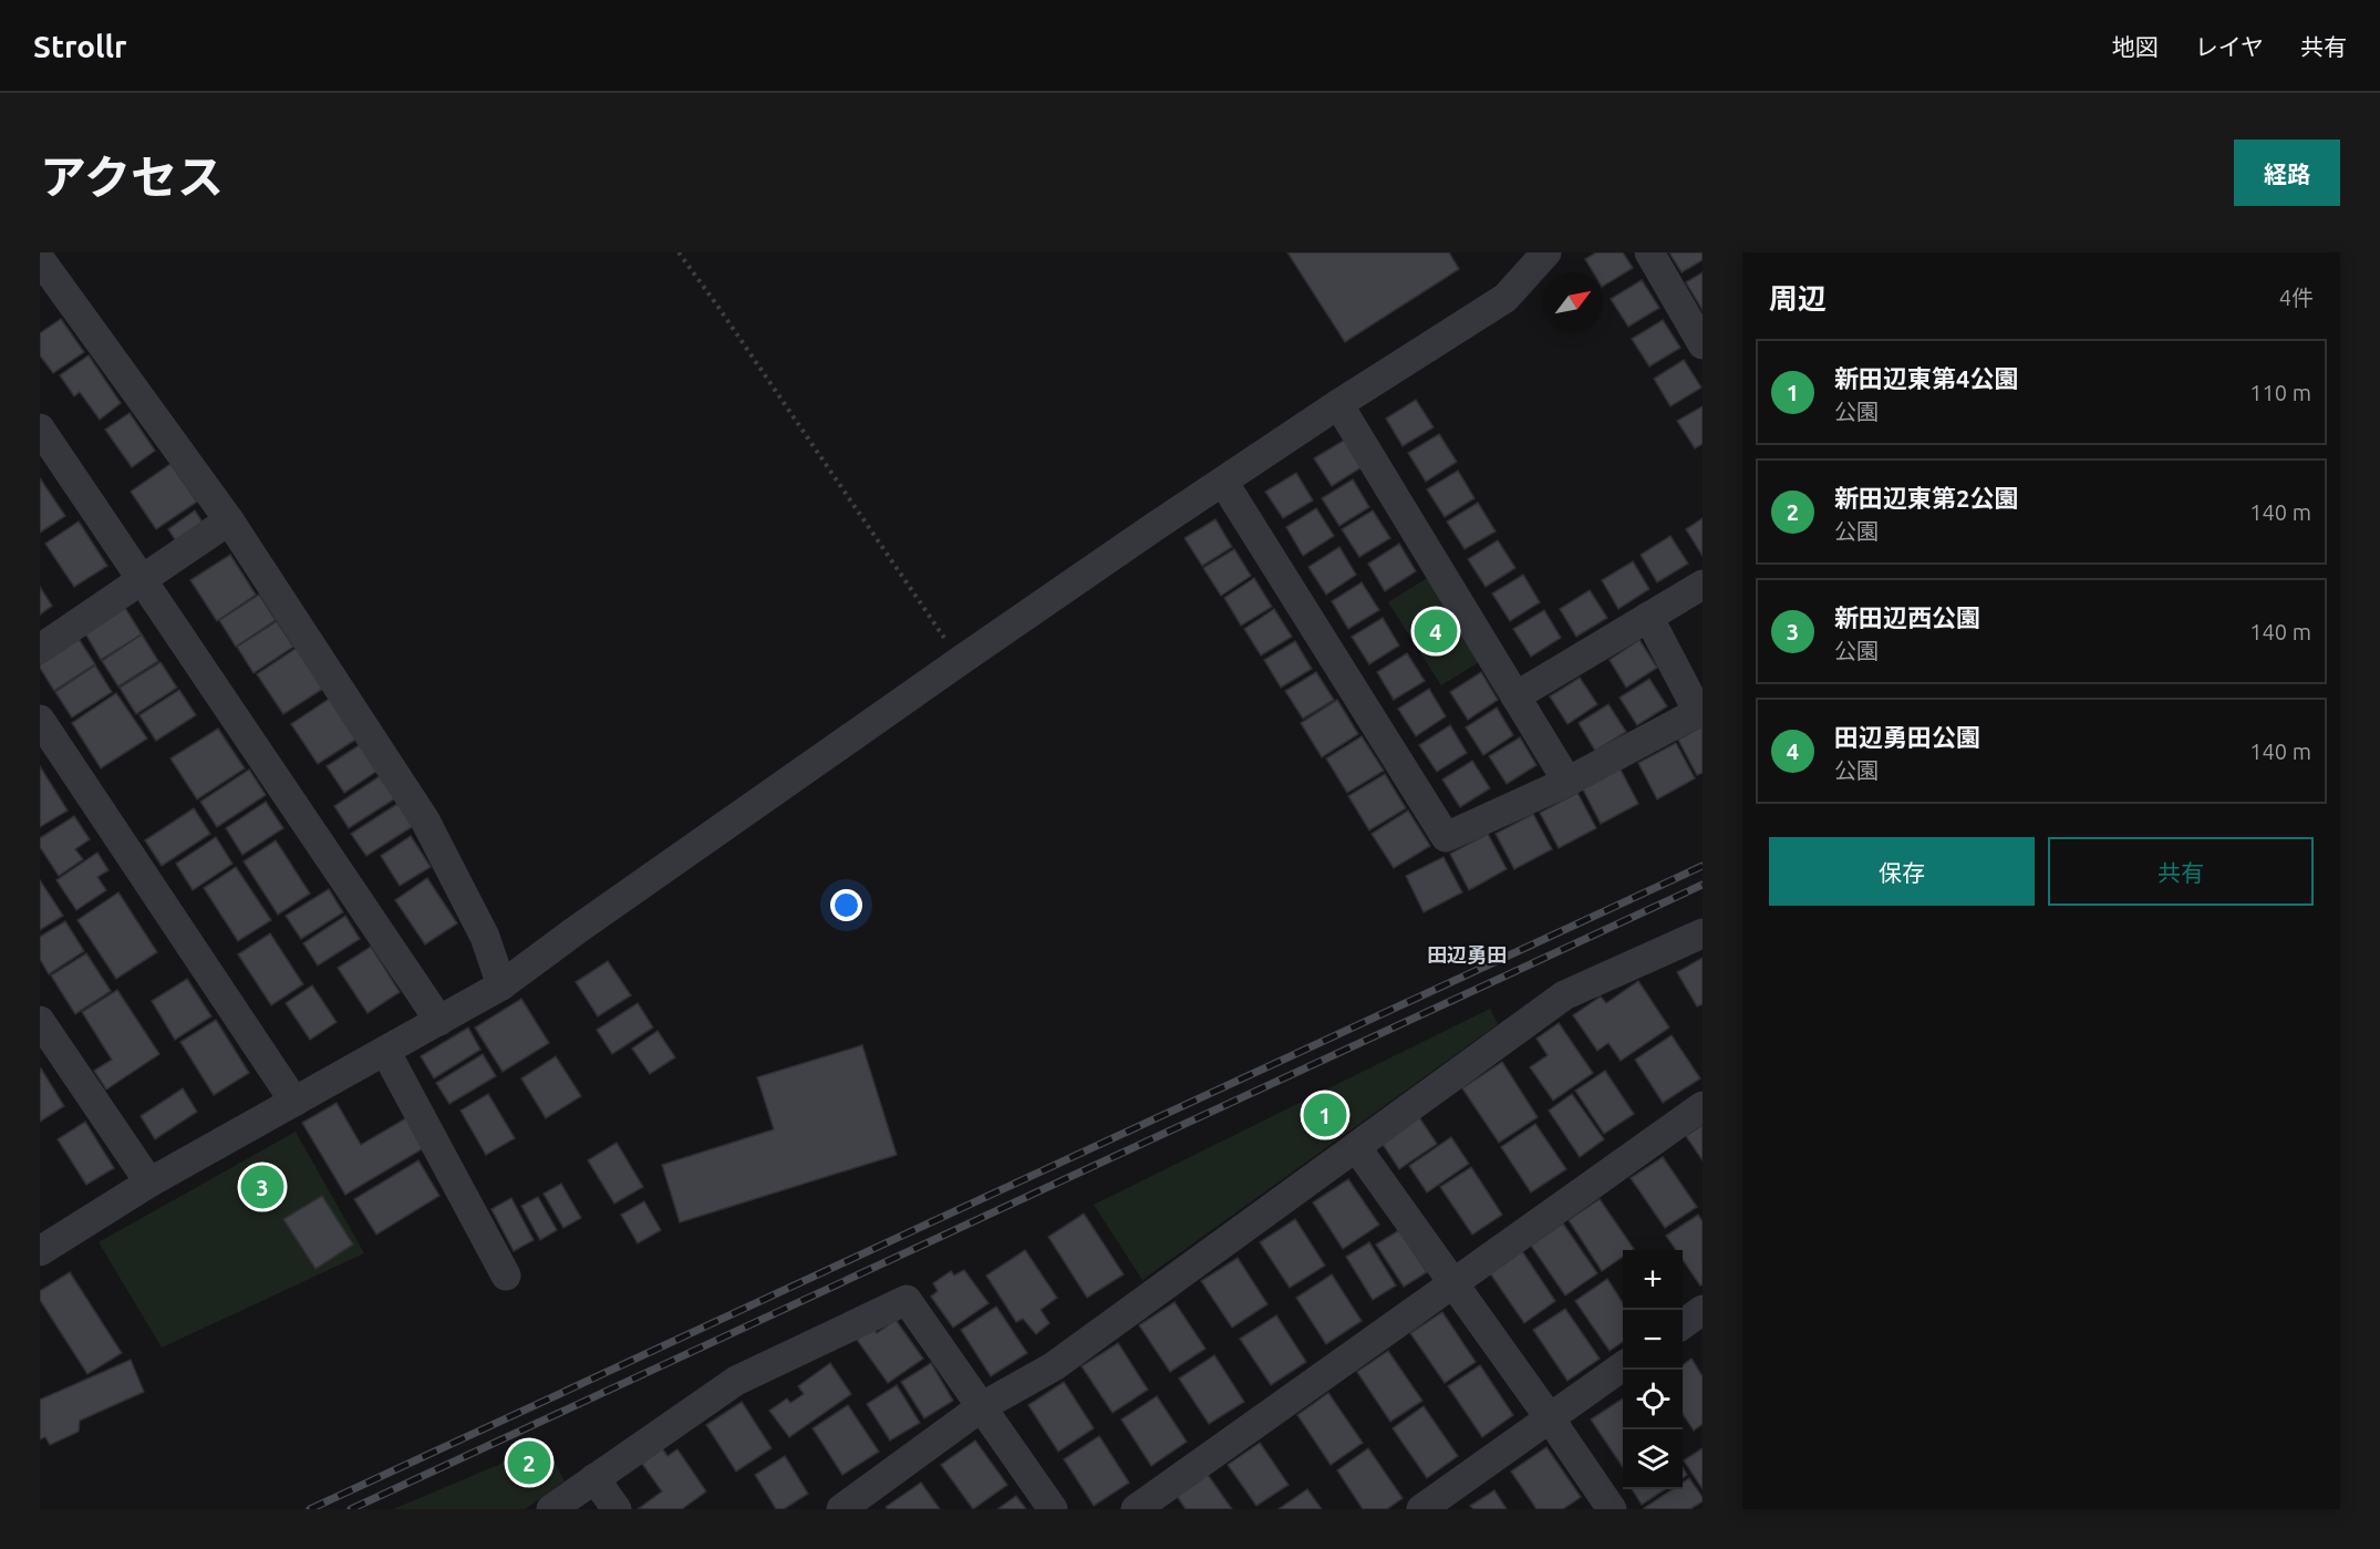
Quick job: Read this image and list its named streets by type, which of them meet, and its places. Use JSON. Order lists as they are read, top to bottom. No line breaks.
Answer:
{"districts":["田辺勇田"],"north":"top right","page":{"header":"Strollr","nav":["地図","レイヤ","共有"],"title":"アクセス","buttons":["経路",["保存","共有"]],"heading":["周辺","4件"],"list":[{"mark":"1","name":"新田辺東第4公園","note":"公園","value":"110 m"},{"mark":"2","name":"新田辺東第2公園","note":"公園","value":"140 m"},{"mark":"3","name":"新田辺西公園","note":"公園","value":"140 m"},{"mark":"4","name":"田辺勇田公園","note":"公園","value":"140 m"}],"pins":["4","1","3","2"],"map_buttons":["+","−"]}}
